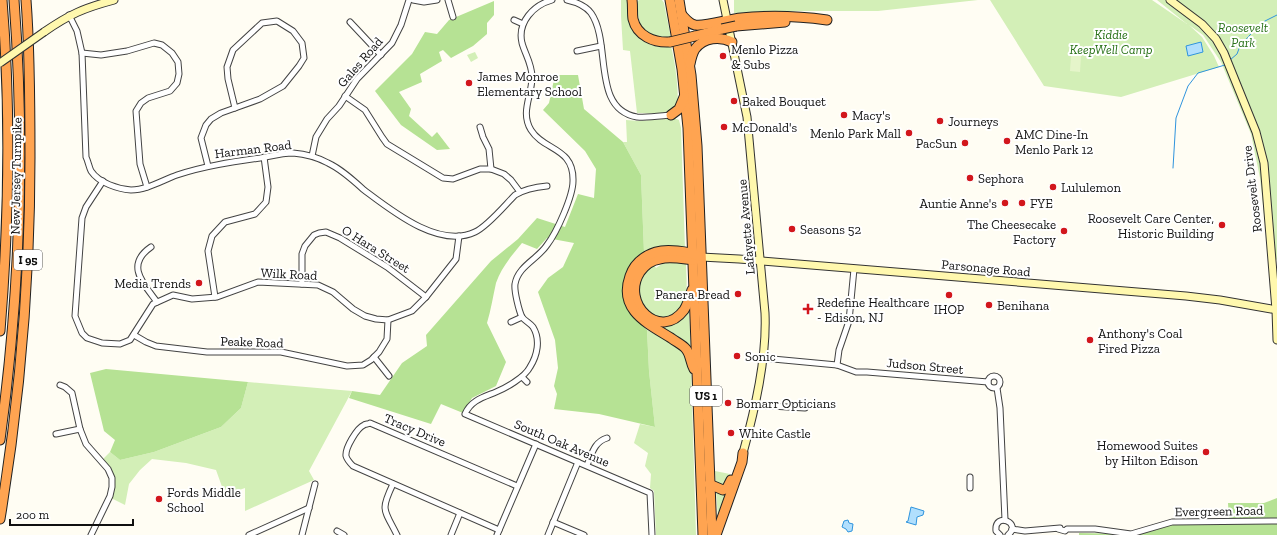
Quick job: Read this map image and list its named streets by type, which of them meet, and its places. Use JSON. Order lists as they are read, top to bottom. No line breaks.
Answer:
{"streets":{"highway":["New Jersey Turnpike","I 95","US 1"],"street":["Gales Road","Harman Road","Roosevelt Drive","Lafayette Avenue","O Hara Street","Parsonage Road","Wilk Road","Peake Road","Judson Street","Tracy Drive","South Oak Avenue","Evergreen Road"]},"crossings":[["Gales Road","Harman Road"],["Roosevelt Drive","Parsonage Road"],["Lafayette Avenue","Parsonage Road"],["Lafayette Avenue","Judson Street"],["O Hara Street","Wilk Road"],["Parsonage Road","US 1"],["Wilk Road","Peake Road"]],"parks":["Roosevelt Park","Kiddie KeepWell Camp"],"places":{"other":["Menlo Pizza & Subs","James Monroe Elementary School","Baked Bouquet","Macy's","Journeys","McDonald's","Menlo Park Mall","AMC Dine-In Menlo Park 12","PacSun","Sephora","Lululemon","Auntie Anne's","FYE","Roosevelt Care Center, Historic Building","Seasons 52","The Cheesecake Factory","Media Trends","Panera Bread","IHOP","Benihana","Anthony's Coal Fired Pizza","Sonic","Bomarr Opticians","White Castle","Homewood Suites by Hilton Edison","Fords Middle School"],"health":["Redefine Healthcare - Edison, NJ"]},"scale_bar":"200 m"}
